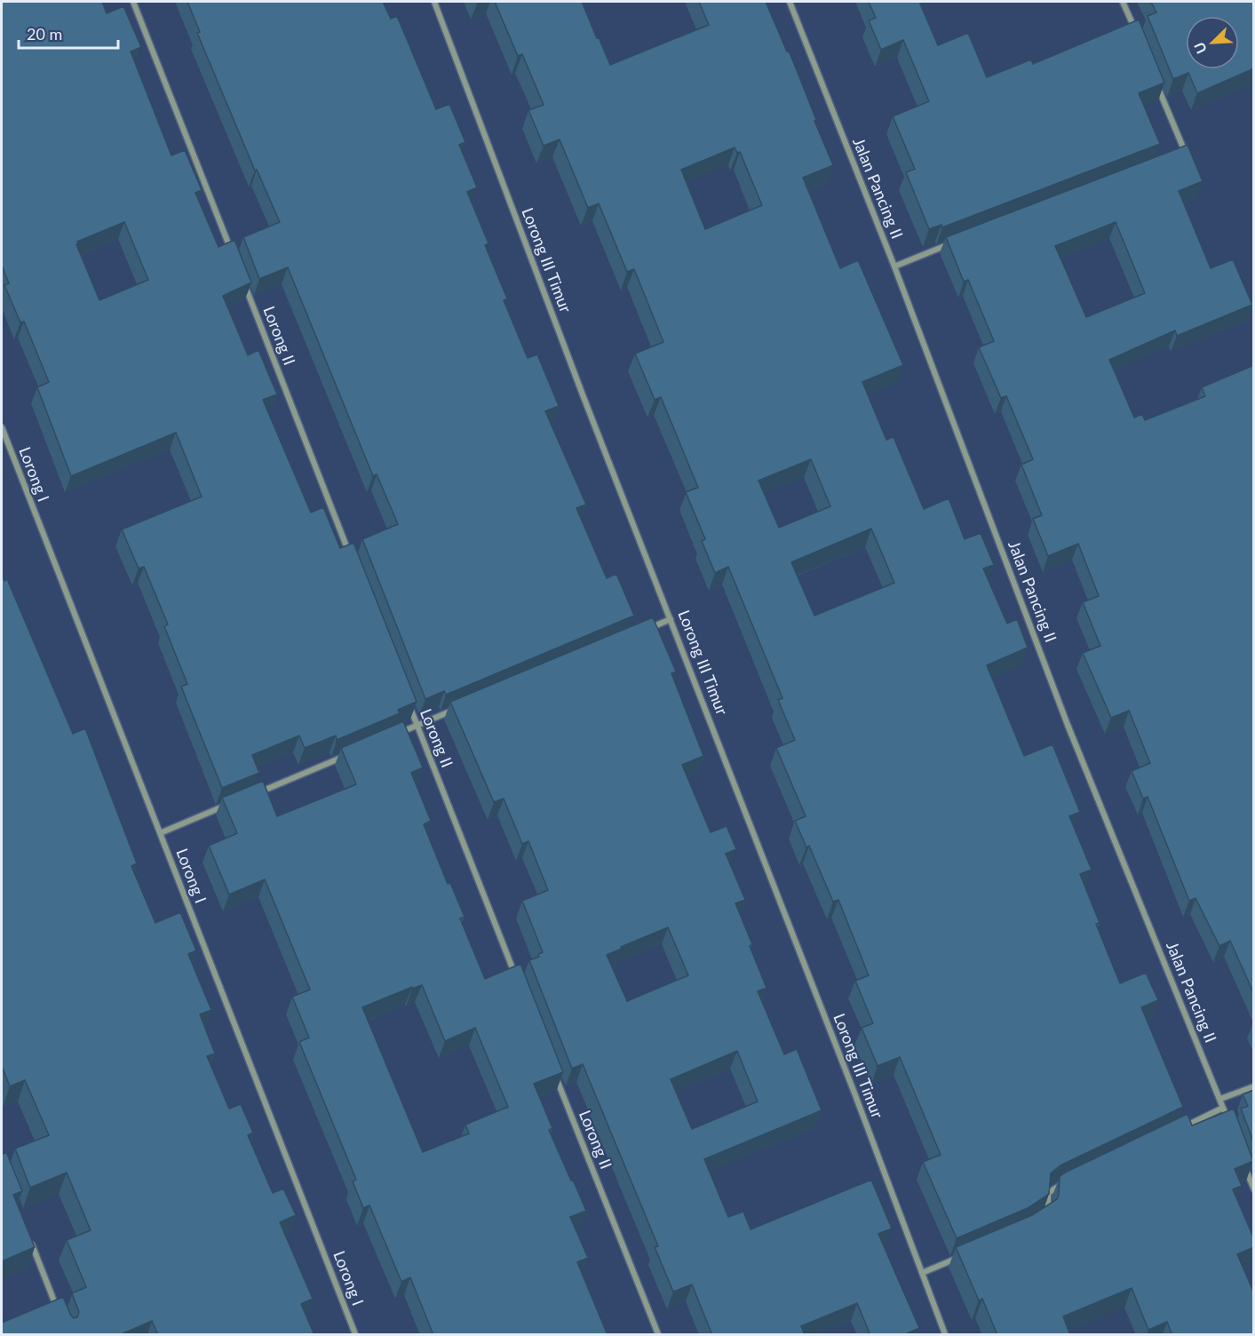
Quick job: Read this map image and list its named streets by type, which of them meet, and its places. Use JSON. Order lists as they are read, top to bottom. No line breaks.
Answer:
{"streets":{"street":["Jalan Pancing II","Lorong III Timur","Lorong II","Lorong I"]},"scale_bar":"20 m","north":"bottom left"}
